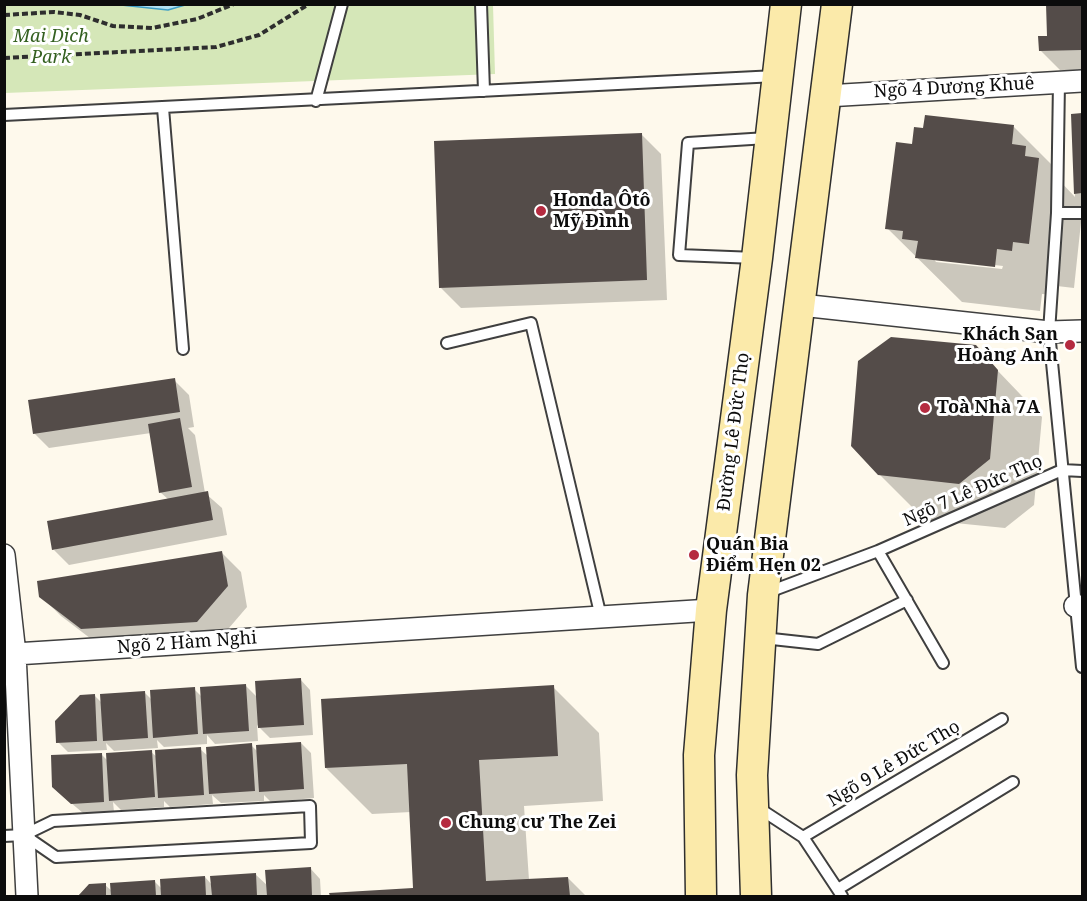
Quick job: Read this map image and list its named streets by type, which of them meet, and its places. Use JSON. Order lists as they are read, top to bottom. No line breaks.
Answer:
{"streets":{"main road":["Đường Lê Đức Thọ"],"street":["Ngõ 4 Dương Khuê","Ngõ 2 Hàm Nghi"],"lane":["Ngõ 7 Lê Đức Thọ","Ngõ 9 Lê Đức Thọ"]},"crossings":[["Đường Lê Đức Thọ","Ngõ 2 Hàm Nghi"]],"parks":["Mai Dich Park"],"places":["Honda Ôtô Mỹ Đình","Khách Sạn Hoàng Anh","Toà Nhà 7A","Quán Bia Điểm Hẹn 02","Chung cư The Zei"]}
